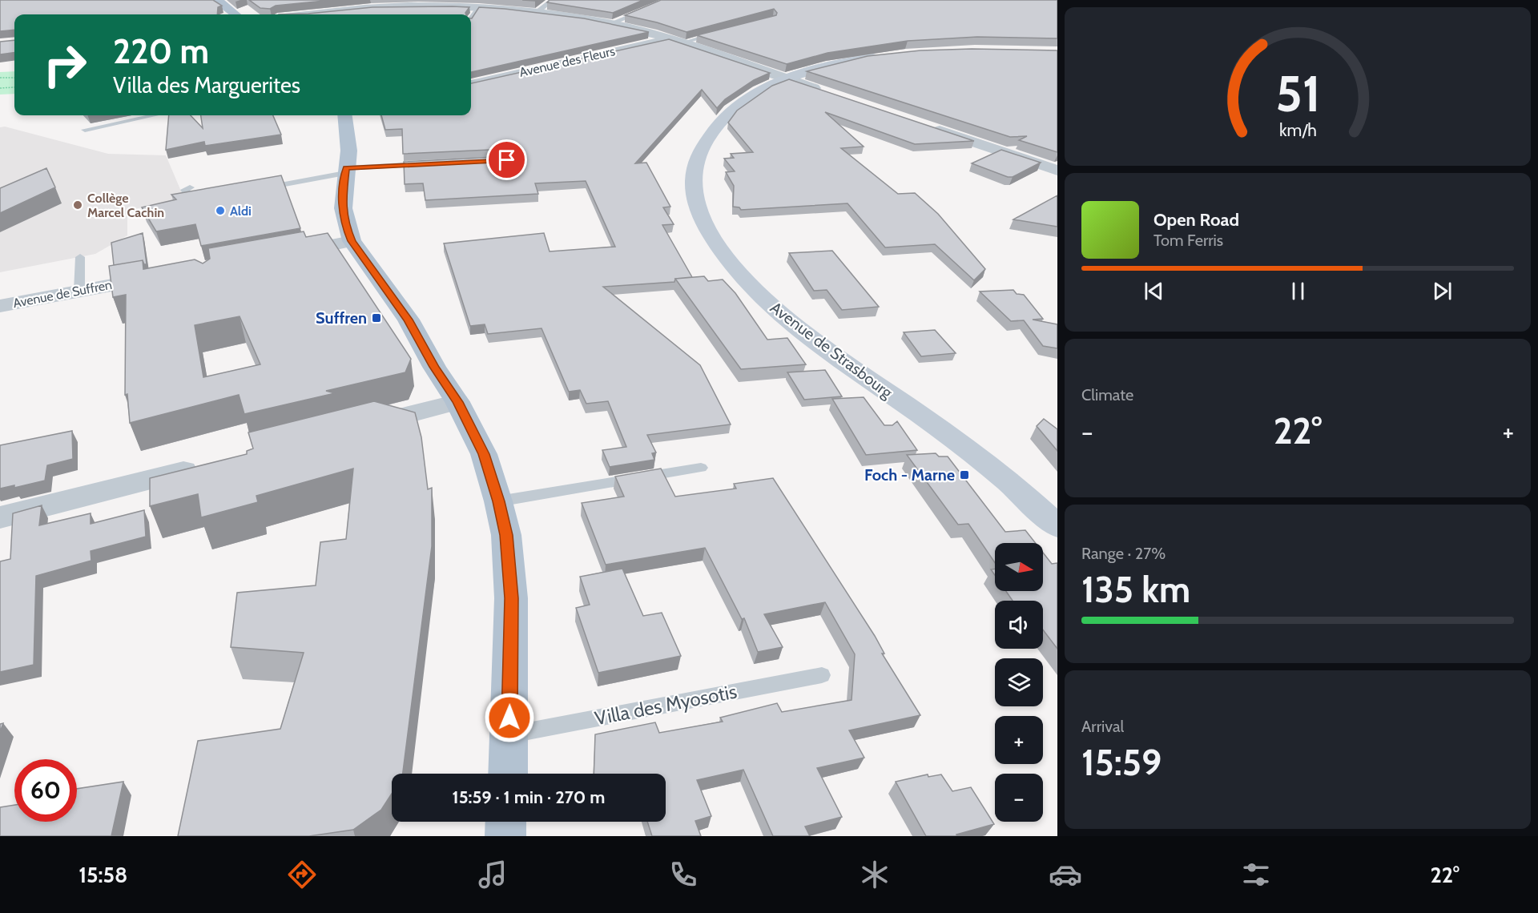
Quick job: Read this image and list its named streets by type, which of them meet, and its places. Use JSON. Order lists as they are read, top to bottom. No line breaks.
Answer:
{"streets":{"street":["Avenue des Fleurs","Avenue de Suffren","Avenue de Strasbourg"],"lane":["Villa des Myosotis"]},"places":{"other":["Collège Marcel Cachin","Aldi"],"transit":["Suffren","Foch - Marne"]},"north":"right","page":{"turn":["220 m","Villa des Marguerites"],"song":["Open Road","Tom Ferris"],"tile":["Climate",["Range · 27%","135 km"],["Arrival","15:59"]],"heat":["−","22°","+"],"map_buttons":["+","−"],"limit":"60","trip":"15:59 · 1 min · 270 m","tabs":["15:58","22°"],"gauge":["51","km/h"]}}
